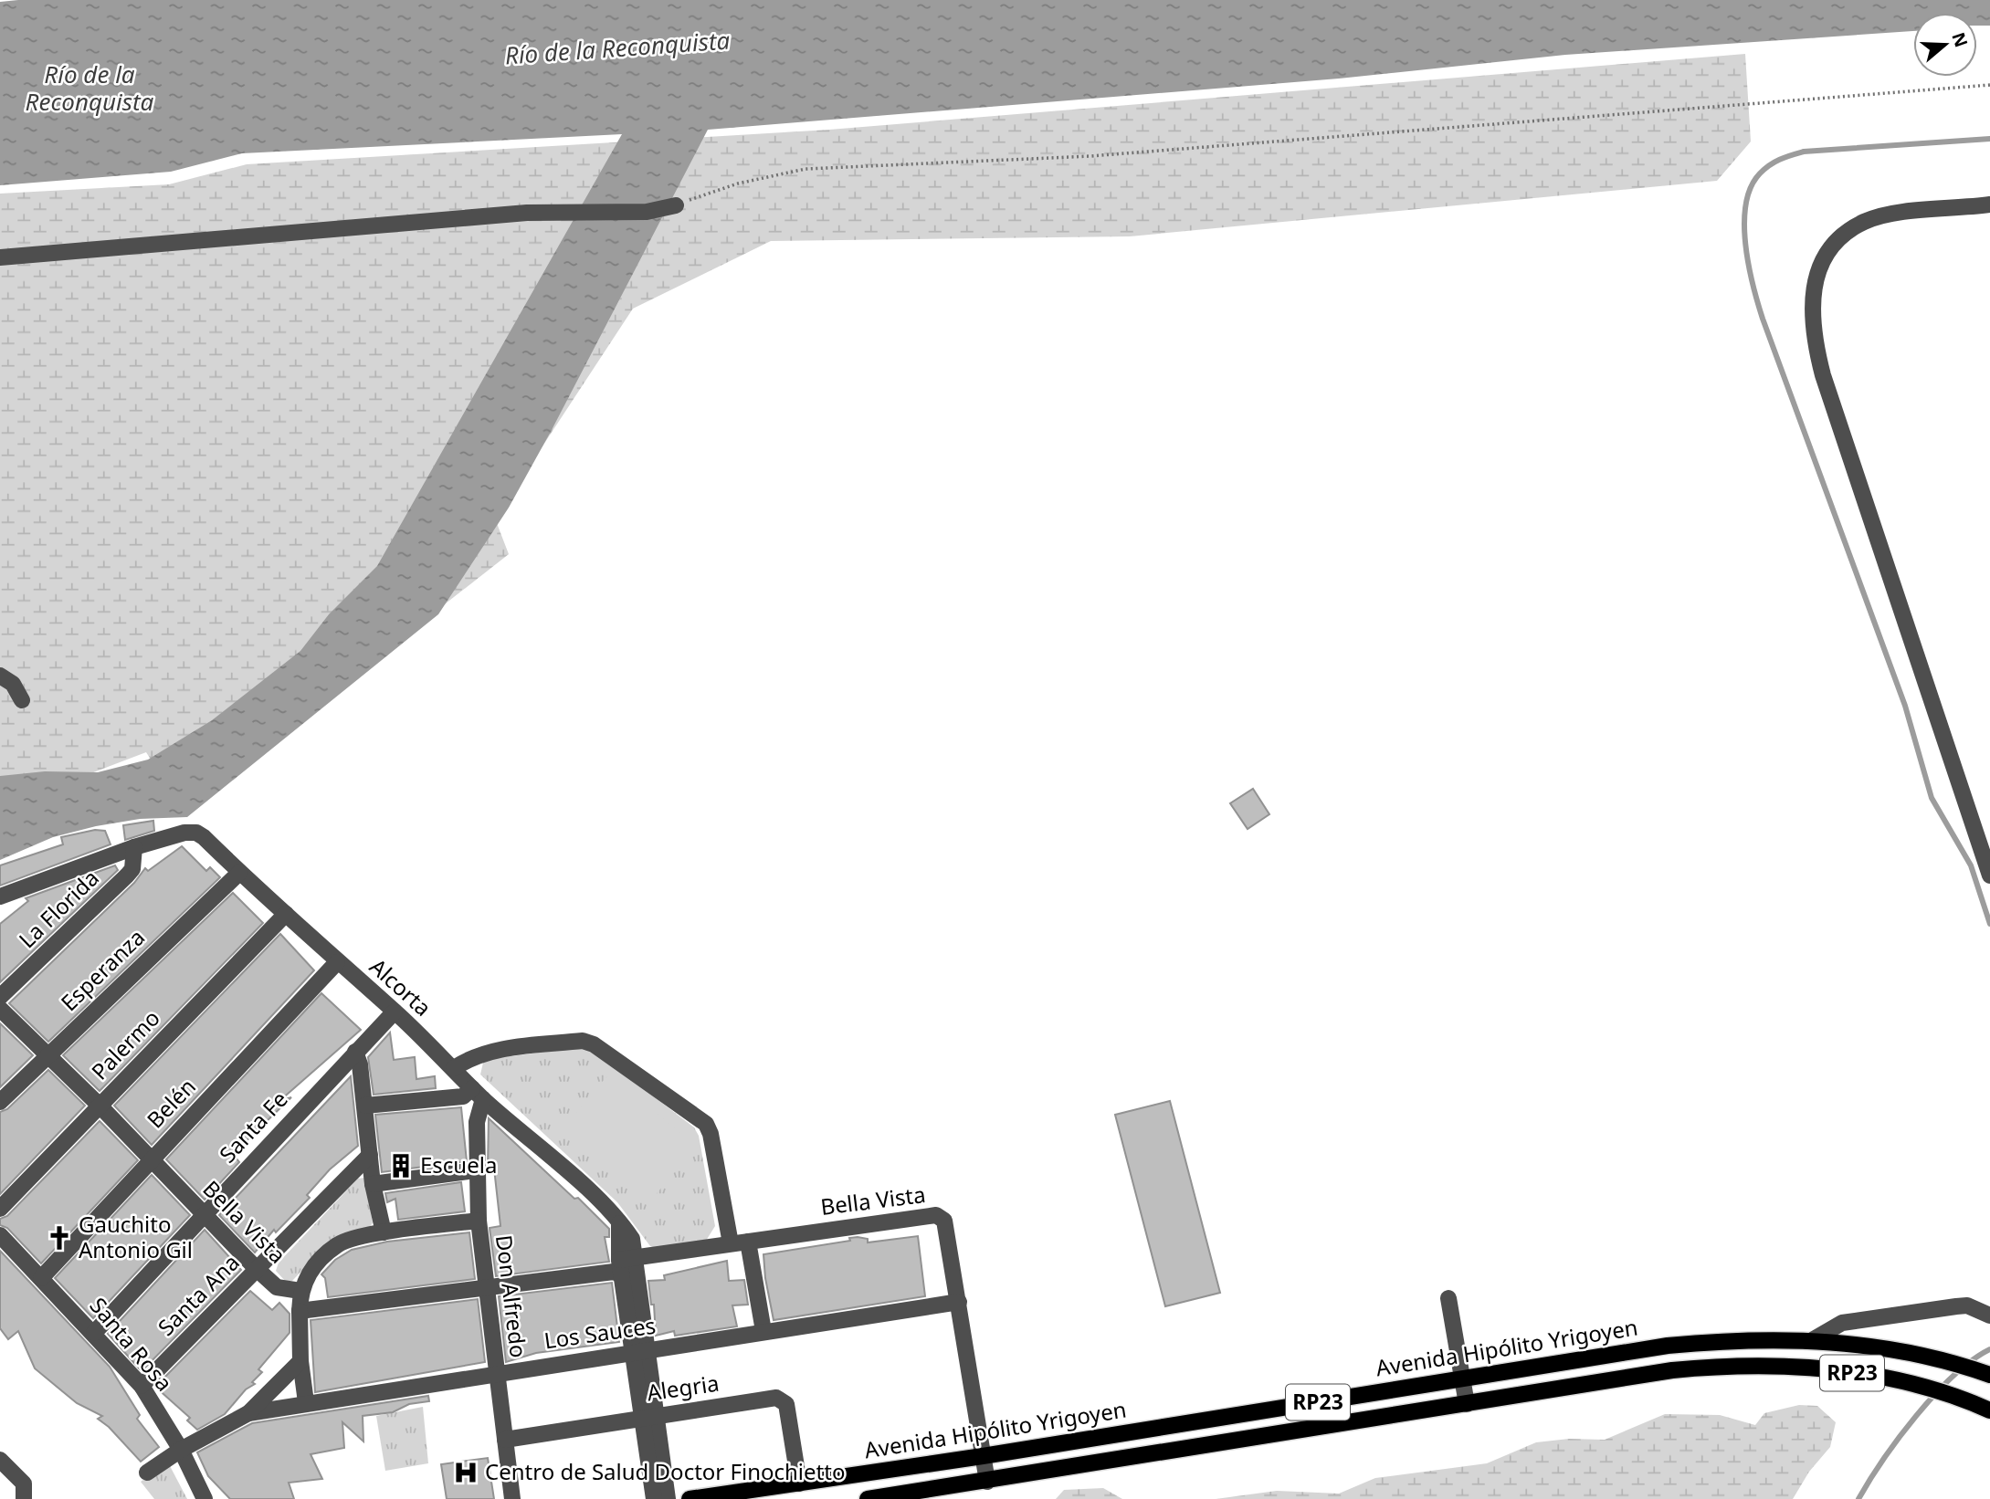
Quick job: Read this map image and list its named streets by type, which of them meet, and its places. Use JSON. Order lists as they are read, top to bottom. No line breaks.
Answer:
{"streets":{"main road":["Avenida Hipólito Yrigoyen","RP23"],"street":["La Florida","Esperanza","Alcorta","Palermo","Belén","Santa Fe","Bella Vista","Santa Ana","Don Alfredo","Los Sauces","Santa Rosa","Alegria"]},"crossings":[["La Florida","Alcorta"],["Esperanza","Alcorta"],["Esperanza","Bella Vista"],["Alcorta","Palermo"],["Alcorta","Belén"],["Alcorta","Santa Fe"],["Alcorta","Bella Vista"],["Alcorta","Don Alfredo"],["Alcorta","Los Sauces"],["Alcorta","Alegria"],["Palermo","Bella Vista"],["Belén","Bella Vista"],["Belén","Santa Rosa"],["Santa Fe","Bella Vista"],["Santa Fe","Santa Rosa"],["Bella Vista","Santa Ana"],["Bella Vista","Don Alfredo"],["Bella Vista","Los Sauces"],["Bella Vista","Avenida Hipólito Yrigoyen"],["Bella Vista","RP23"],["Santa Ana","Santa Rosa"],["Don Alfredo","Los Sauces"],["Don Alfredo","Alegria"],["Los Sauces","Santa Rosa"],["Avenida Hipólito Yrigoyen","Alegria"]],"water":["Río de la Reconquista"],"places":{"building":["Escuela"],"church":["Gauchito Antonio Gil"],"hospital":["Centro de Salud Doctor Finochietto"]},"north":"right"}
